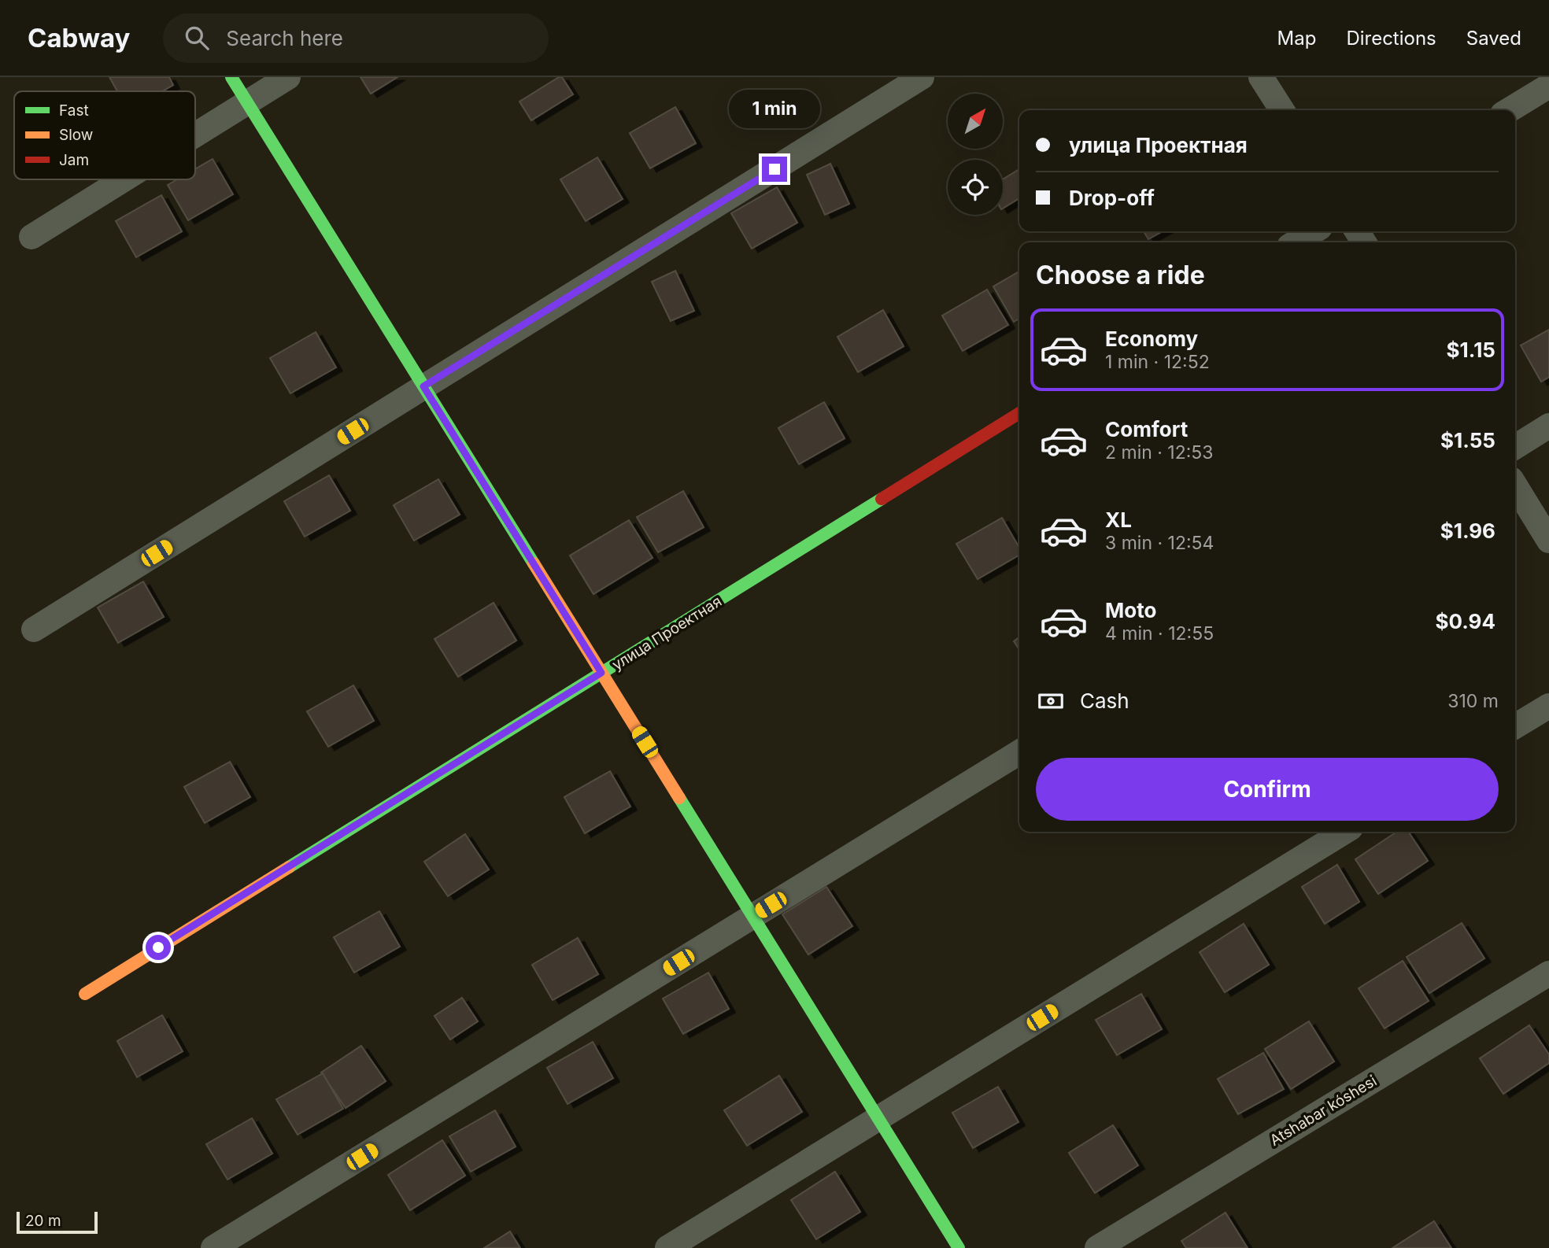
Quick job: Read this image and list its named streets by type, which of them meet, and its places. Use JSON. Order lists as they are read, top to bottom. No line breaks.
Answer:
{"streets":{"street":["улица Проектная","Atshabar kóshesi"]},"legend":["Fast","Slow","Jam"],"scale_bar":"20 m","north":"top right","page":{"header":"Cabway","search":"Search here","nav":["Map","Directions","Saved"],"bubble":"1 min","banner":["улица Проектная","Drop-off"],"heading":"Choose a ride","list":[{"name":"Economy","note":"1 min · 12:52","value":"$1.15"},{"name":"Comfort","note":"2 min · 12:53","value":"$1.55"},{"name":"XL","note":"3 min · 12:54","value":"$1.96"},{"name":"Moto","note":"4 min · 12:55","value":"$0.94"}],"pay":["Cash","310 m"],"buttons":"Confirm","scale":"20 m"}}
